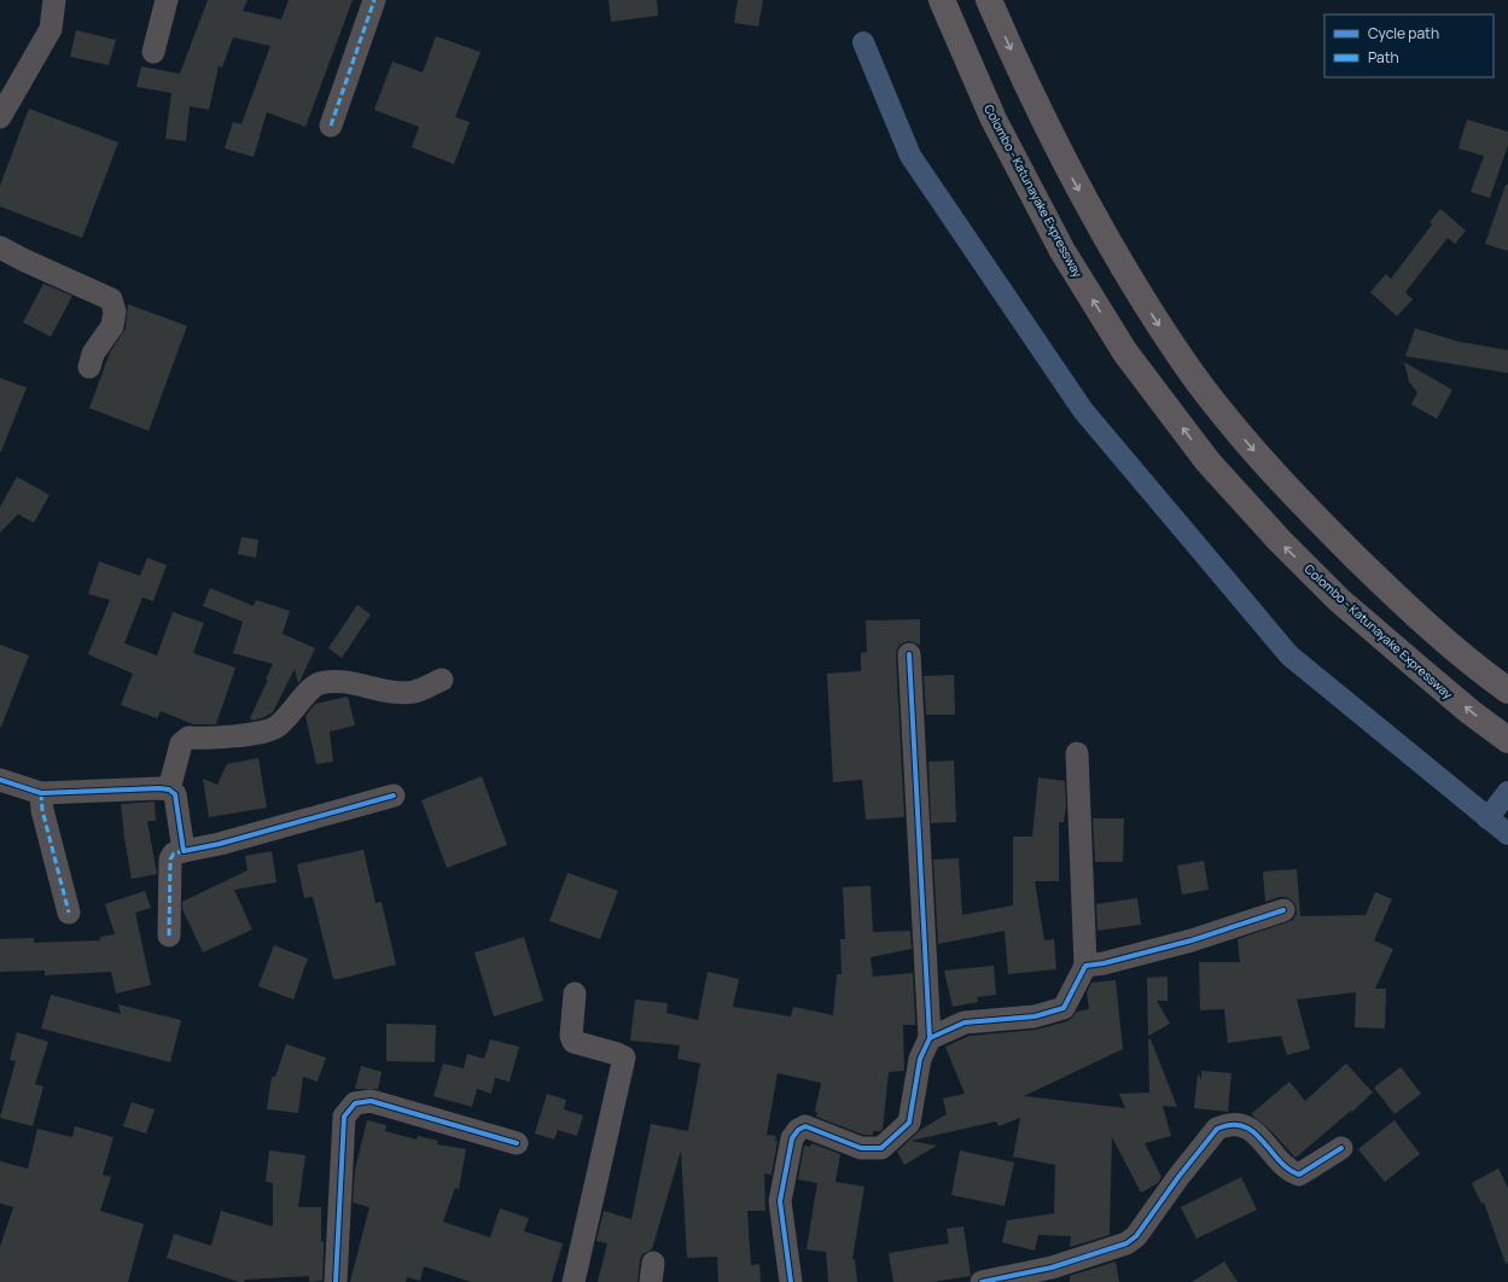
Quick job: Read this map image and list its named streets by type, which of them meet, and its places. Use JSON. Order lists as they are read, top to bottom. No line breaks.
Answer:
{"streets":{"highway":["Colombo - Katunayake Expressway"]},"legend":["Cycle path","Path"]}
